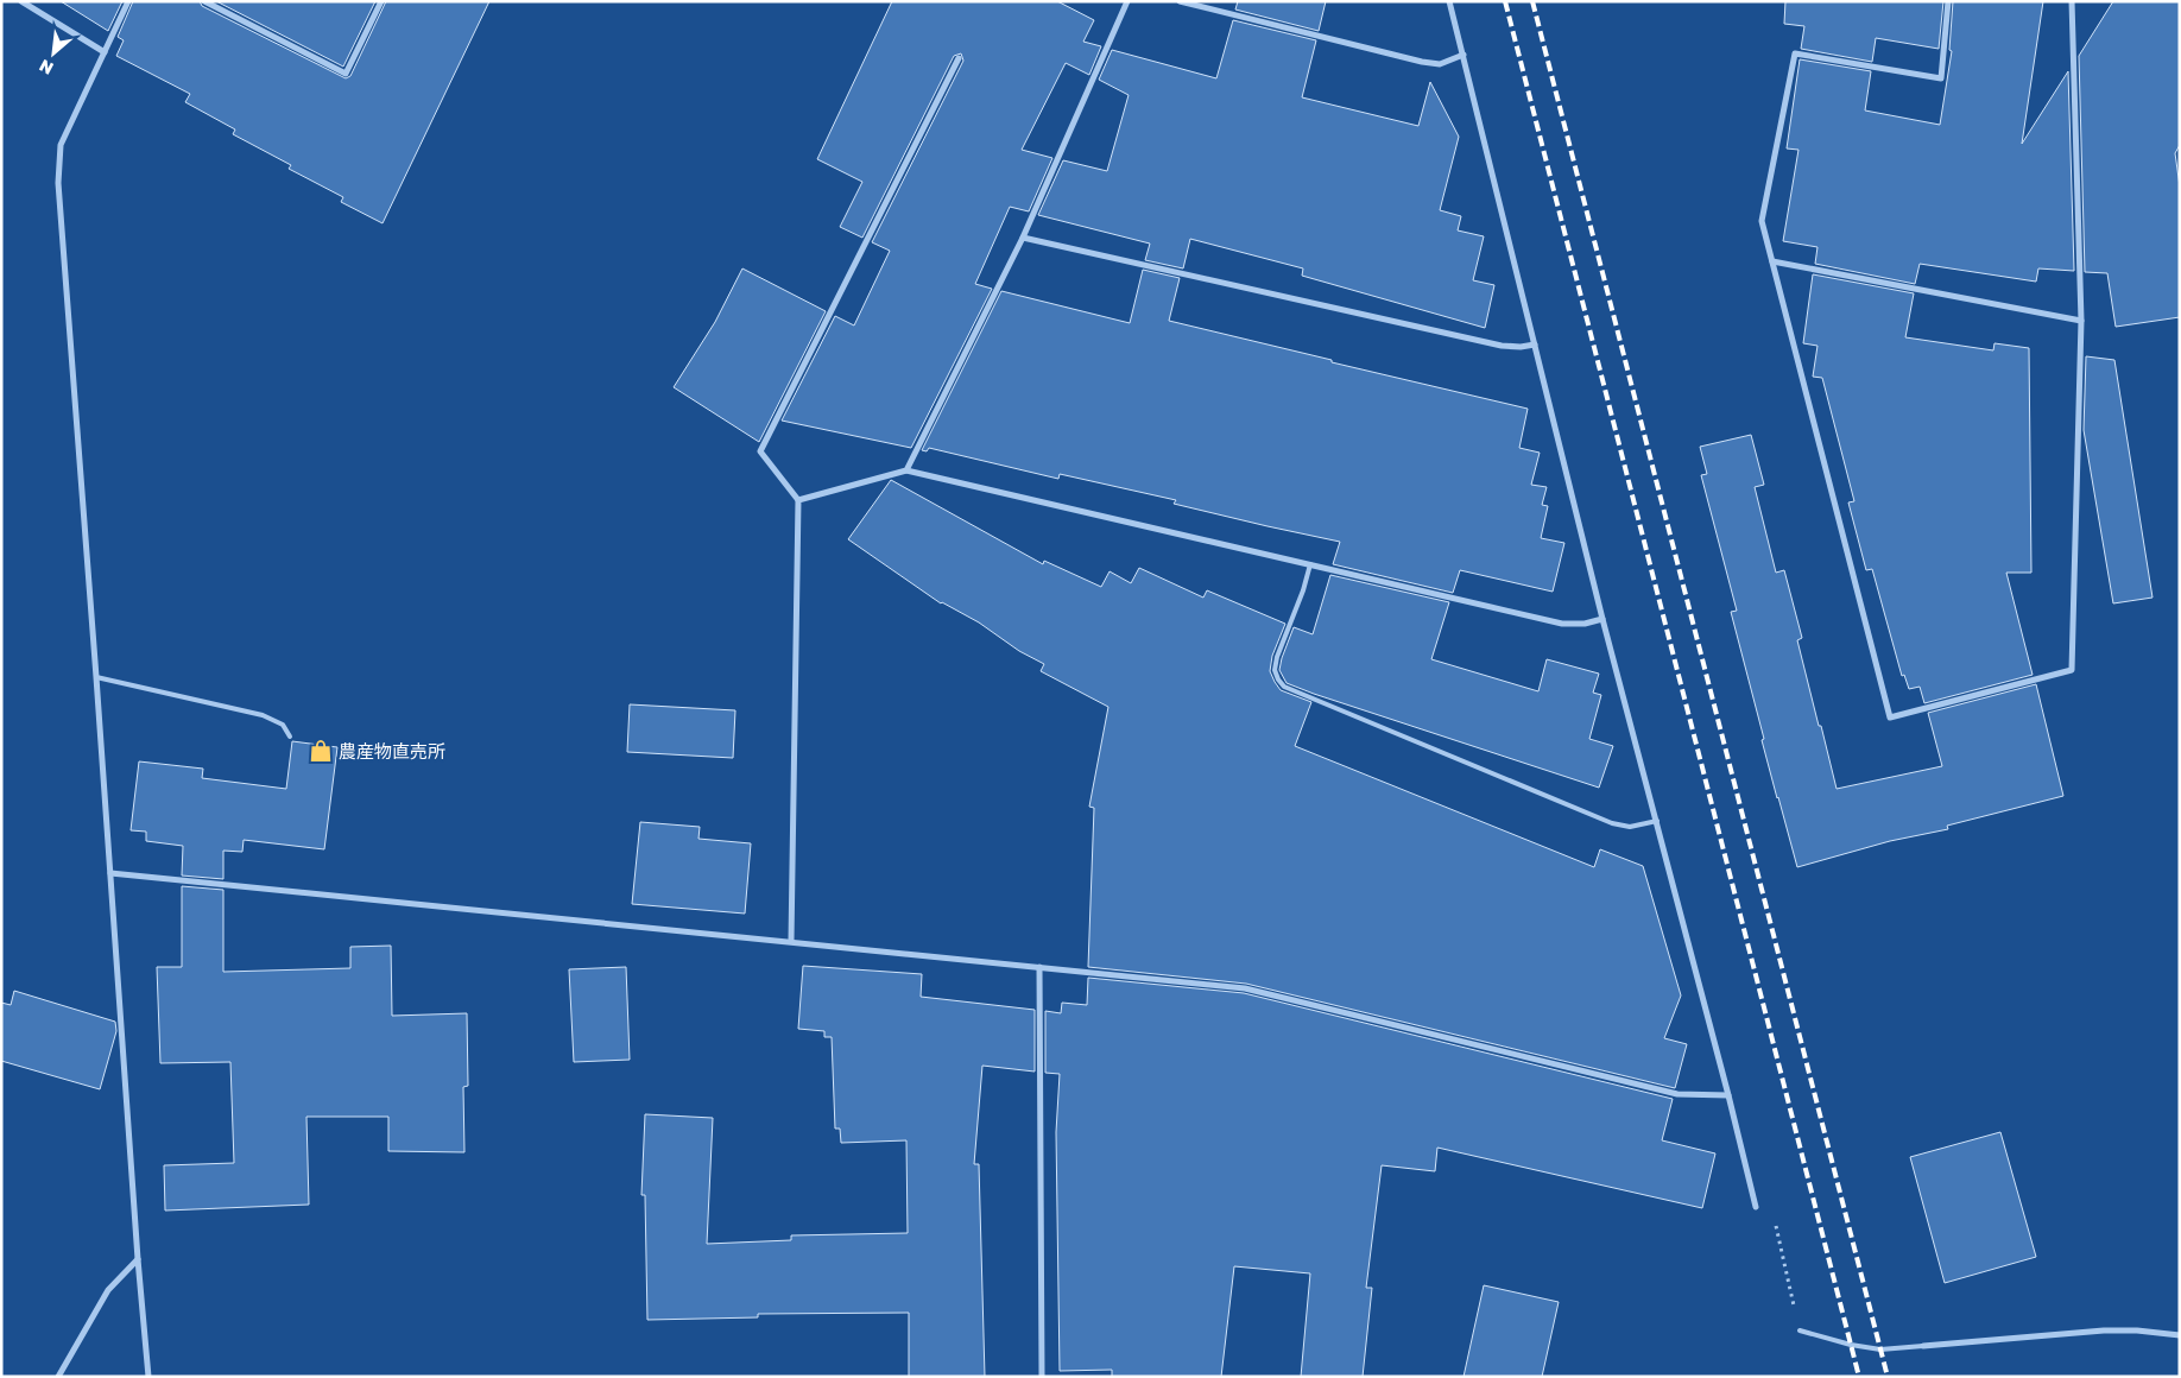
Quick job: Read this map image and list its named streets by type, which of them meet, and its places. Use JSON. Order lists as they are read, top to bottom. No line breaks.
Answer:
{"places":{"shop":["農産物直売所"]},"north":"bottom left"}
